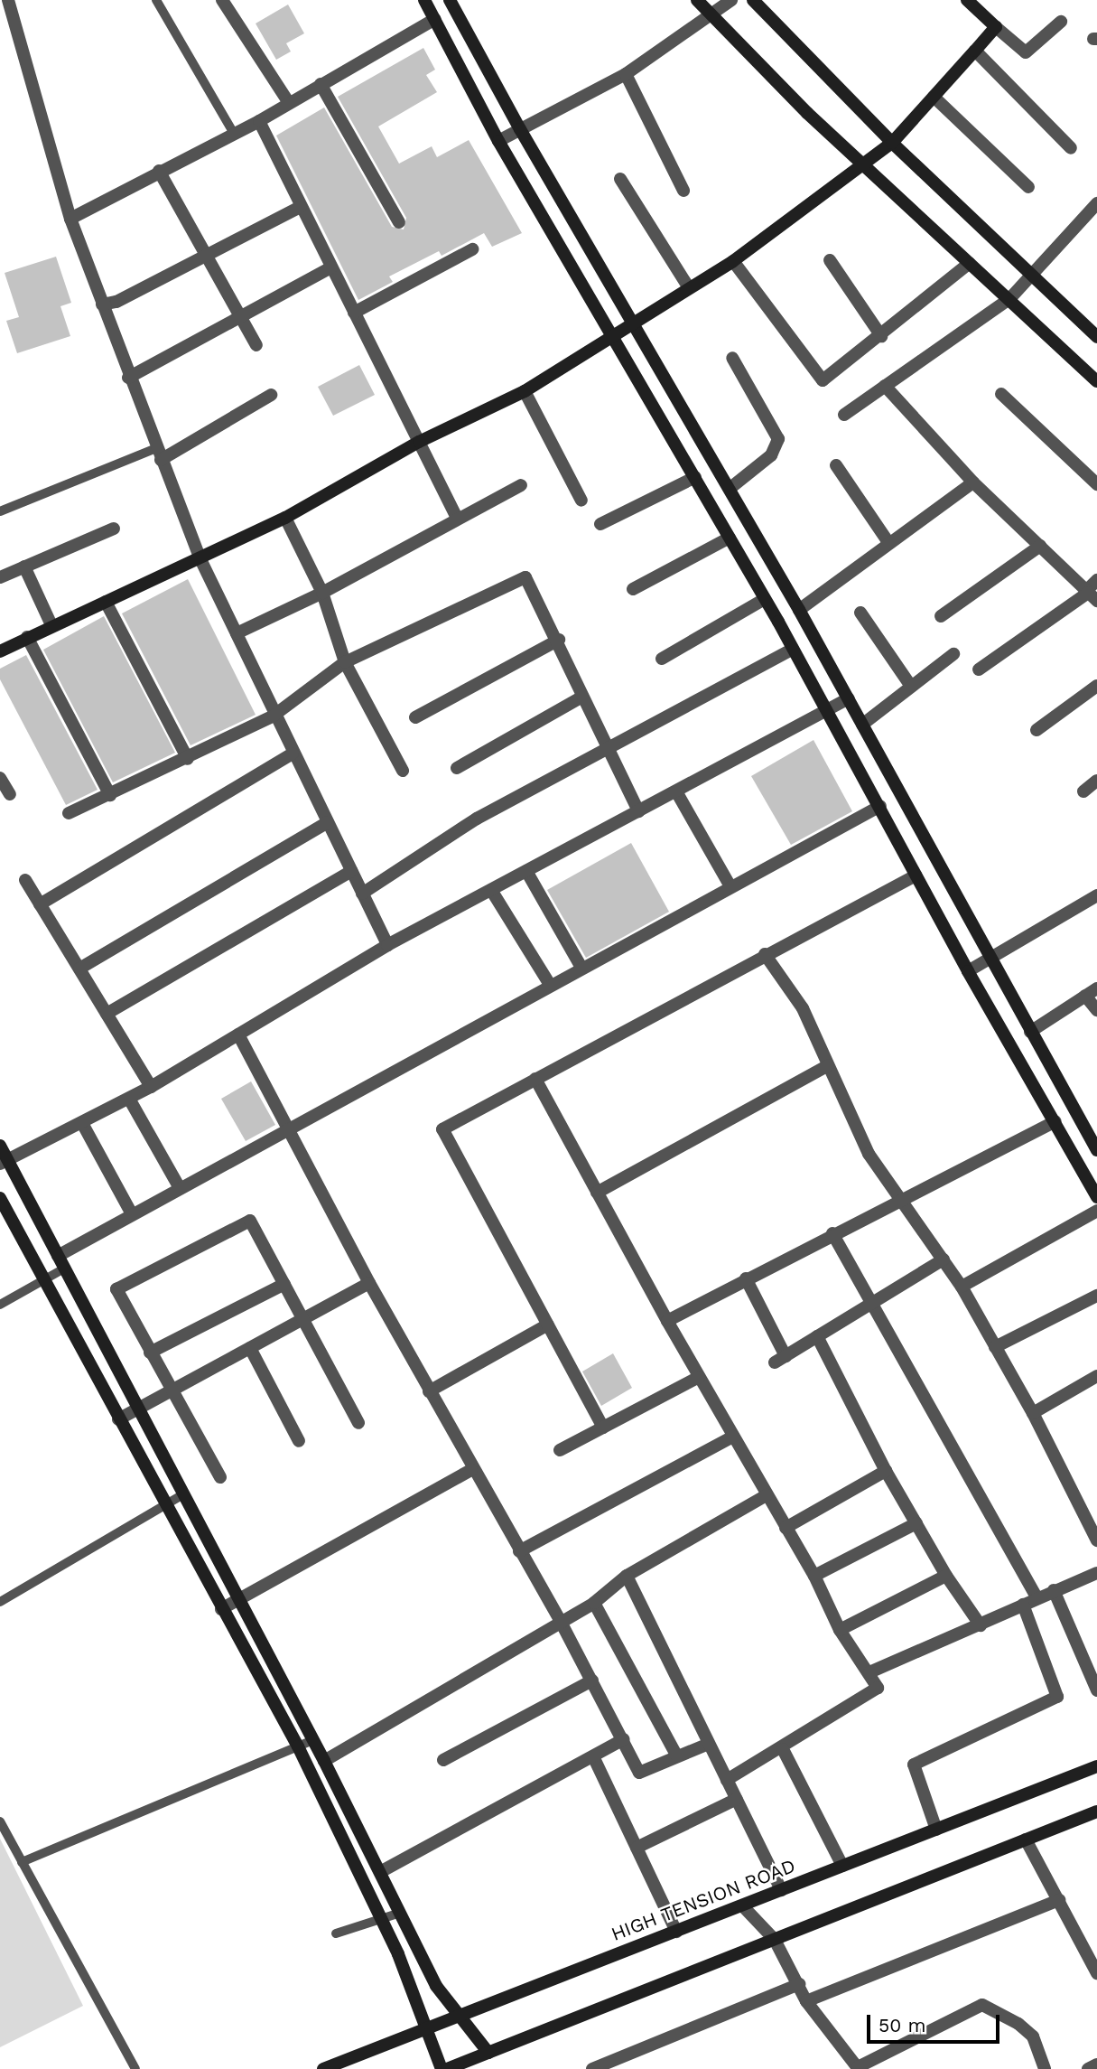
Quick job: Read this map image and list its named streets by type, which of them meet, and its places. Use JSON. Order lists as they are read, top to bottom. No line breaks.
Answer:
{"streets":{"street":["HIGH TENSION ROAD"]},"scale_bar":"50 m"}
